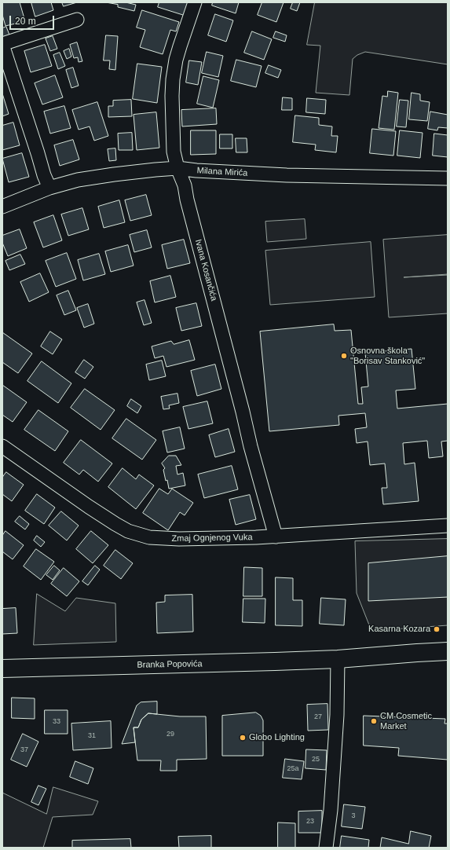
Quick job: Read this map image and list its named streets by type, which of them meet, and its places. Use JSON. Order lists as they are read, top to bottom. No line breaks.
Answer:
{"streets":{"main road":["Branka Popovića"],"street":["Milana Mirića","Ivana Kosančića","Zmaj Ognjenog Vuka"]},"crossings":[["Milana Mirića","Ivana Kosančića"],["Ivana Kosančića","Zmaj Ognjenog Vuka"]],"places":["Osnovna škola \"Borisav Stanković\"","Kasarna Kozara","CM Cosmetic Market","Globo Lighting"],"house_numbers":["27","33","29","31","37","25","25a","3","23"],"scale_bar":"20 m"}
